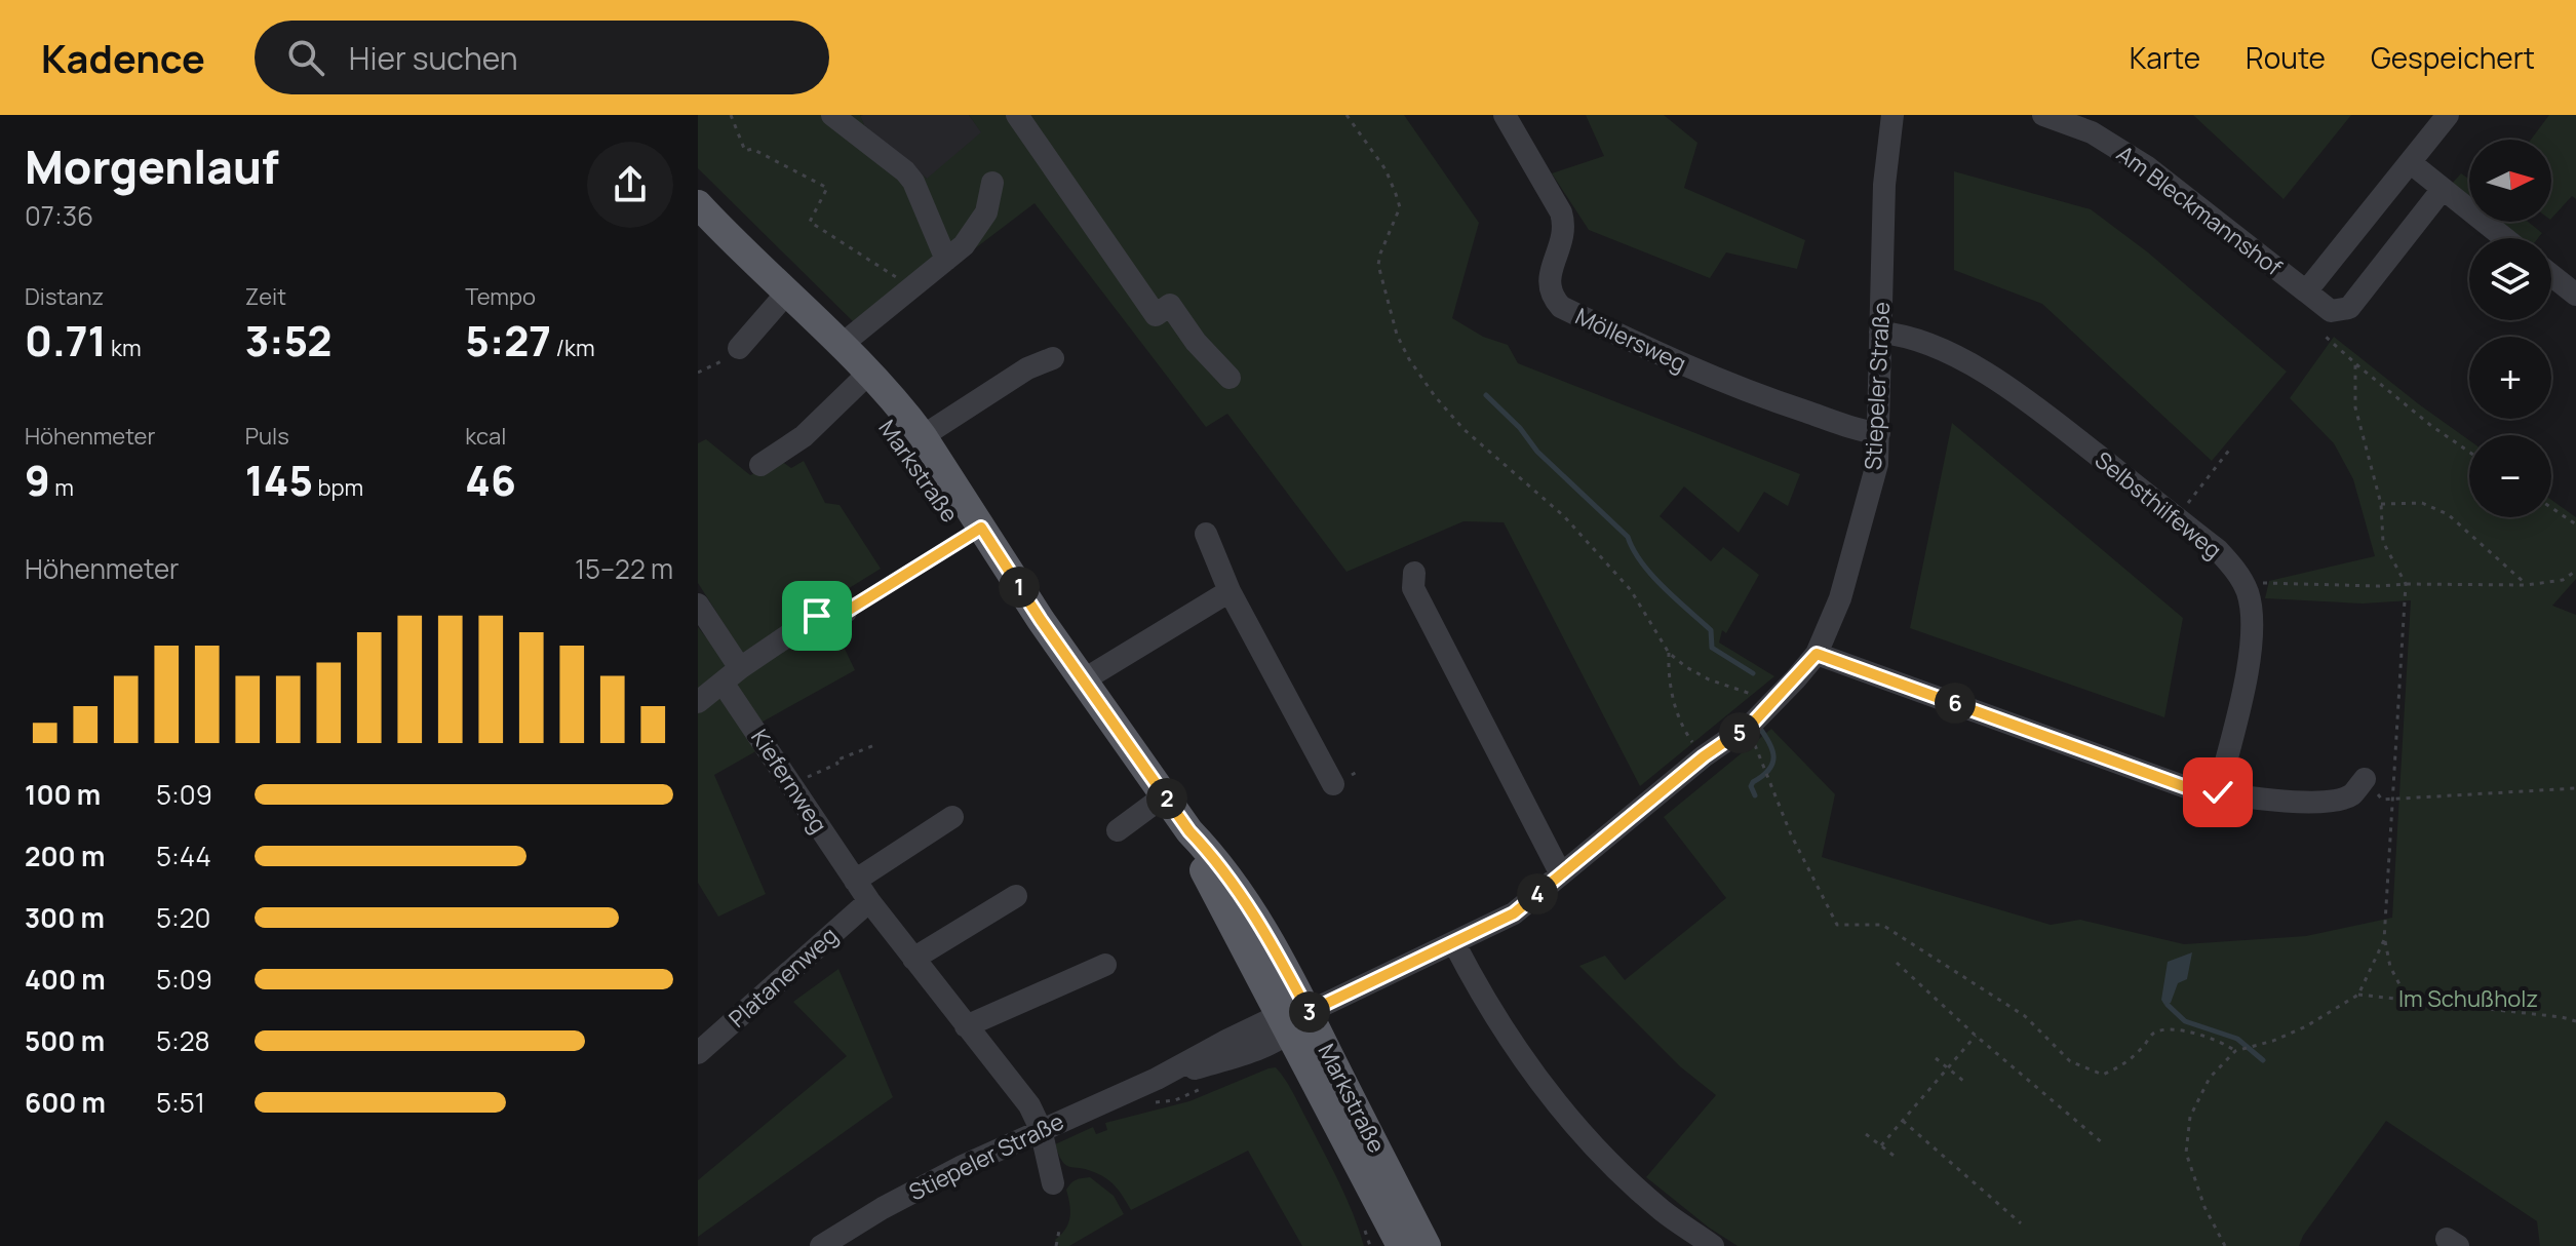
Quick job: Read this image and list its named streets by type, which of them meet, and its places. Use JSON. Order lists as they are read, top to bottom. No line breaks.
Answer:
{"streets":{"main road":["Markstraße"],"street":["Am Bleckmannshof","Möllersweg","Stiepeler Straße","Selbsthilfeweg","Kiefernweg","Platanenweg"]},"crossings":[["Möllersweg","Stiepeler Straße"],["Stiepeler Straße","Markstraße"],["Stiepeler Straße","Selbsthilfeweg"],["Stiepeler Straße","Kiefernweg"],["Kiefernweg","Platanenweg"]],"parks":["Im Schußholz"],"north":"right","page":{"header":"Kadence","search":"Hier suchen","nav":["Karte","Route","Gespeichert"],"heading":["Morgenlauf","07:36"],"map_buttons":["+","−"],"stats":[["Distanz","0.71 km"],["Zeit","3:52"],["Tempo","5:27 /km"],["Höhenmeter","9 m"],["Puls","145 bpm"],["kcal","46"]],"chart":["Höhenmeter","15–22 m"],"pins":["1","6","5","2","4","3"],"list":[{"name":"100 m","note":"5:09"},{"name":"200 m","note":"5:44"},{"name":"300 m","note":"5:20"},{"name":"400 m","note":"5:09"},{"name":"500 m","note":"5:28"},{"name":"600 m","note":"5:51"}]}}
